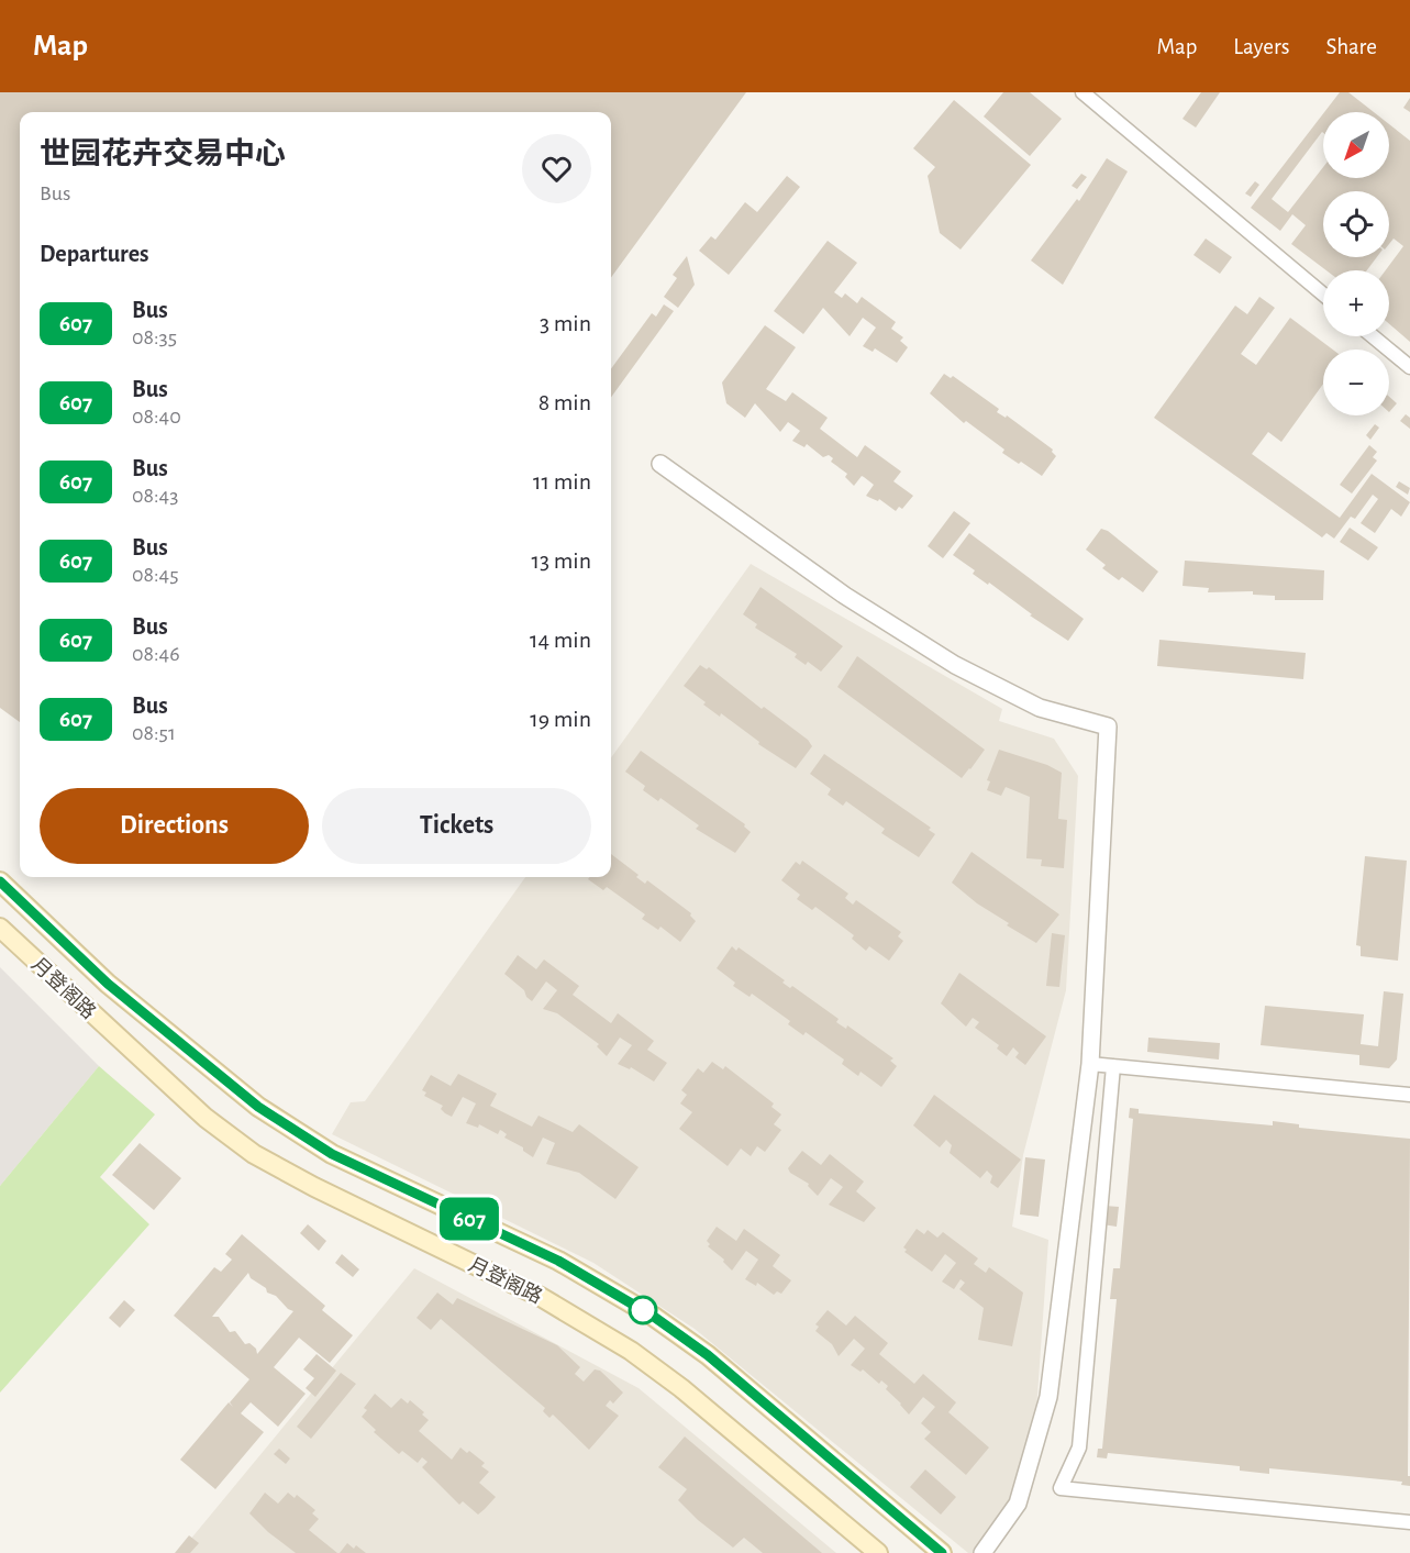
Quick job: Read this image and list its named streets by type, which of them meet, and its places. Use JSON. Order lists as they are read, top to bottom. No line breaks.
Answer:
{"streets":{"main road":["月登阁路"]},"lines":["bus line 607"],"north":"bottom left","page":{"header":"Map","nav":["Map","Layers","Share"],"on_map":"607","map_buttons":["+","−"],"heading":[["世园花卉交易中心","Bus"],"Departures"],"list":[{"mark":"607","name":"Bus","note":"08:35","value":"3 min"},{"mark":"607","name":"Bus","note":"08:40","value":"8 min"},{"mark":"607","name":"Bus","note":"08:43","value":"11 min"},{"mark":"607","name":"Bus","note":"08:45","value":"13 min"},{"mark":"607","name":"Bus","note":"08:46","value":"14 min"},{"mark":"607","name":"Bus","note":"08:51","value":"19 min"}],"buttons":["Directions","Tickets"]}}
